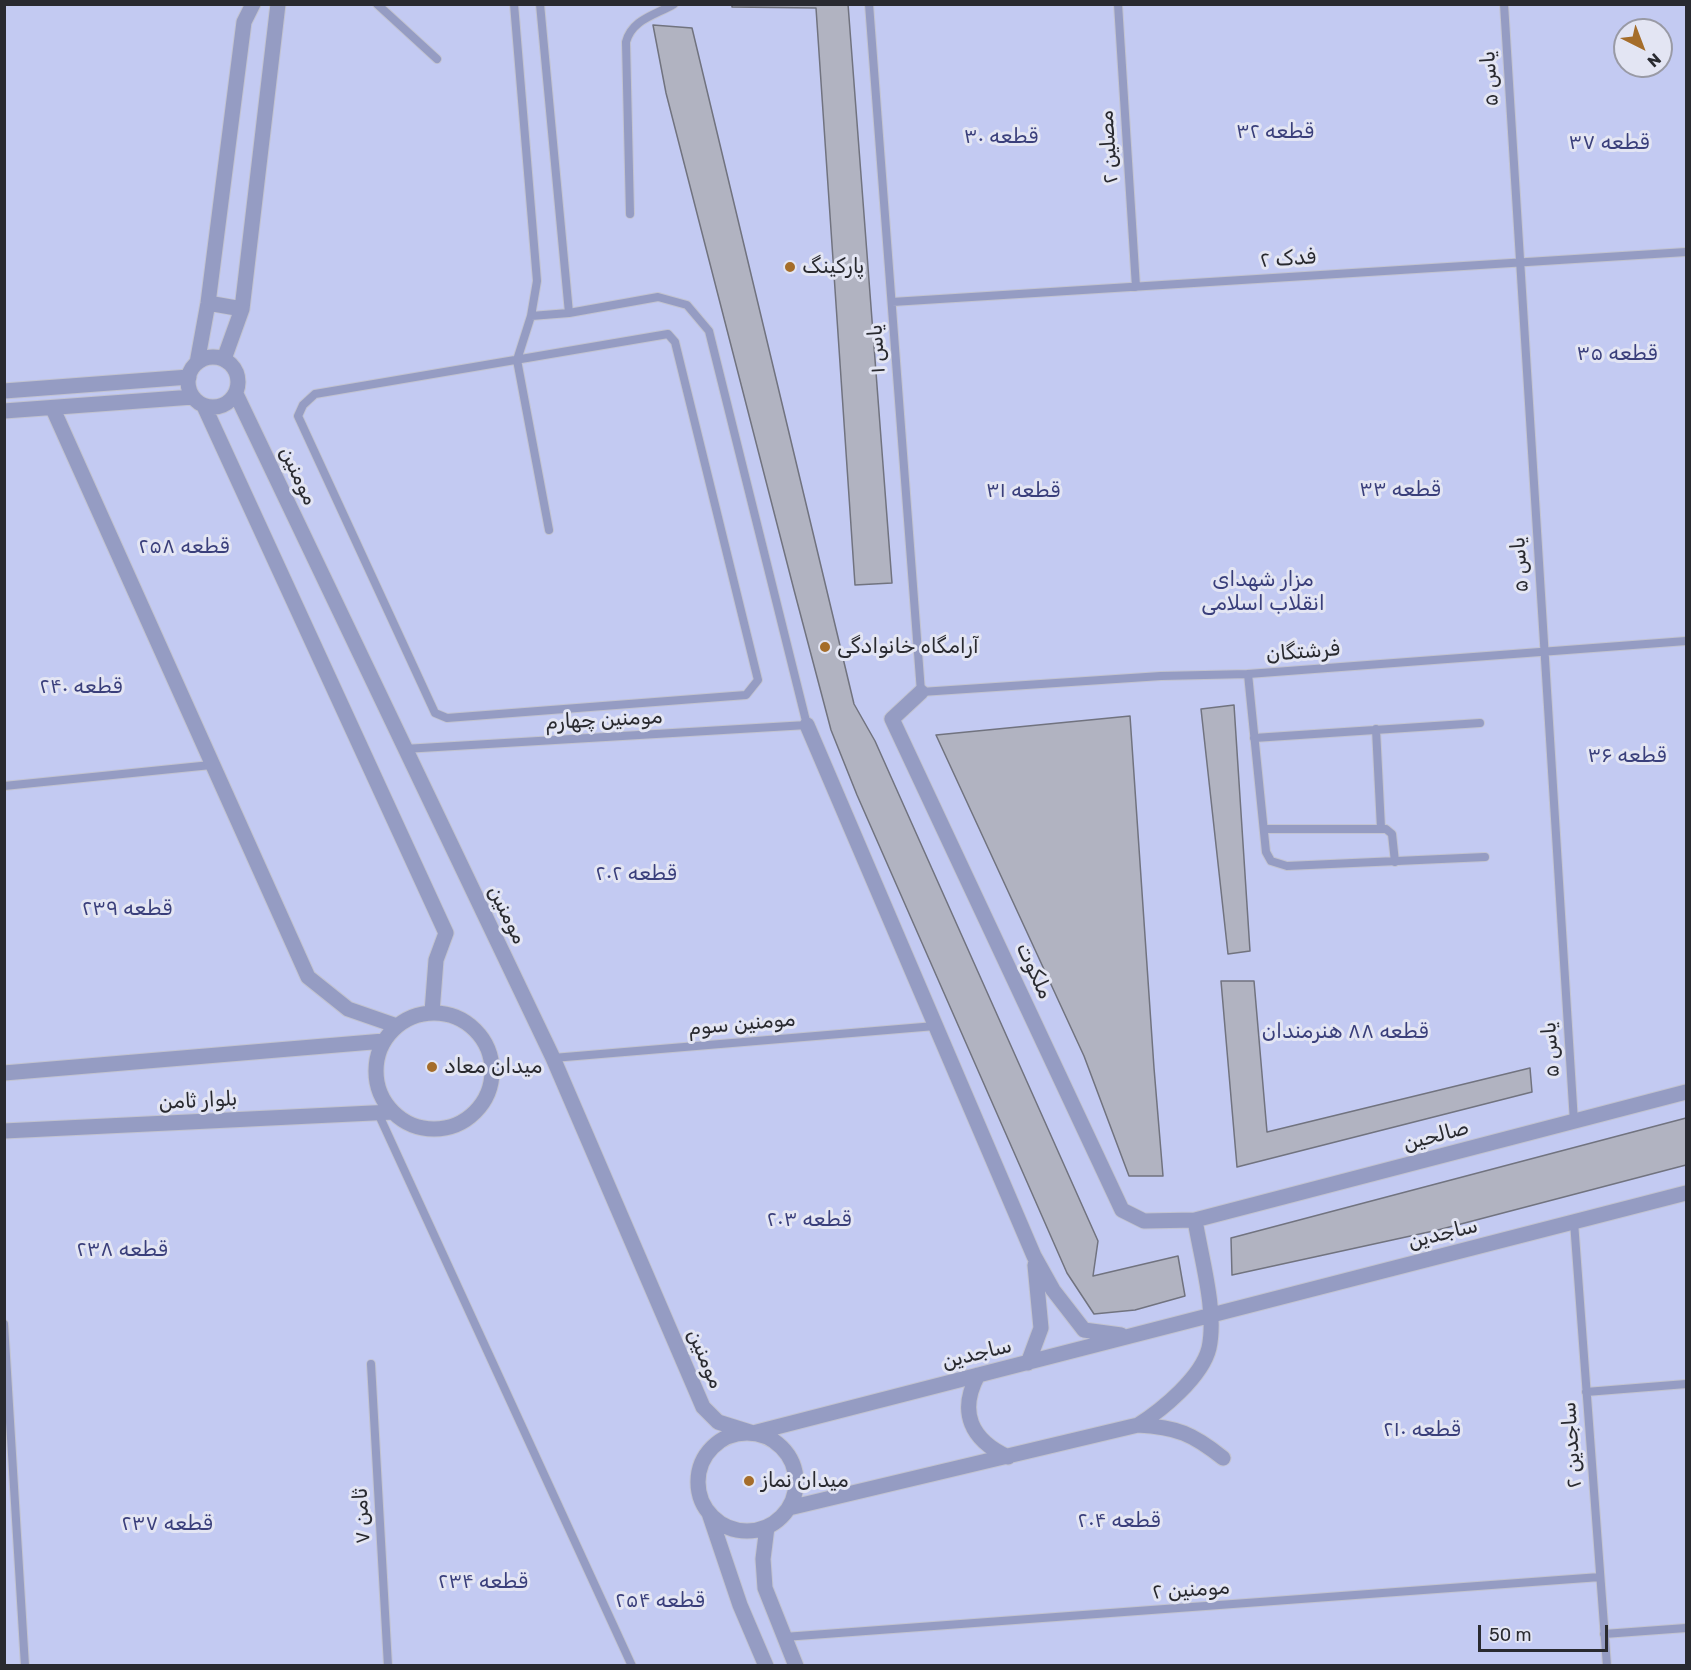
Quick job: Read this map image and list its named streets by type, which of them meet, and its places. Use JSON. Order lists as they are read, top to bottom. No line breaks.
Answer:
{"streets":{"street":["مومنین","ملکوت","بلوار ثامن","صالحین","ساجدین"],"lane":["یاس ۵","مصلین ۲","فدک ۲","یاس ۱","فرشتگان","مومنین چهارم","مومنین سوم","ساجدین ۲","ثامن ۷","مومنین ۲"]},"crossings":[["یاس ۵","فدک ۲"],["یاس ۵","فرشتگان"],["یاس ۵","صالحین"],["مصلین ۲","فدک ۲"],["فدک ۲","یاس ۱"],["یاس ۱","فرشتگان"],["یاس ۱","ملکوت"],["مومنین","مومنین چهارم"],["مومنین","مومنین سوم"],["مومنین","ساجدین"],["فرشتگان","ملکوت"],["ملکوت","صالحین"],["ساجدین","ساجدین ۲"],["ساجدین ۲","مومنین ۲"]],"parks":["قطعه ۳۲","قطعه ۳۰","قطعه ۳۷","قطعه ۳۵","قطعه ۳۳","قطعه ۳۱","قطعه ۲۵۸","مزار شهدای انقلاب اسلامی","قطعه ۲۴۰","قطعه ۳۶","قطعه ۲۰۲","قطعه ۲۳۹","قطعه ۸۸ هنرمندان","قطعه ۲۰۳","قطعه ۲۳۸","قطعه ۲۱۰","قطعه ۲۰۴","قطعه ۲۳۷","قطعه ۲۳۴","قطعه ۲۵۴"],"places":["پارکینگ","آرامگاه خانوادگی","میدان معاد","میدان نماز"],"scale_bar":"50 m","north":"bottom right"}
